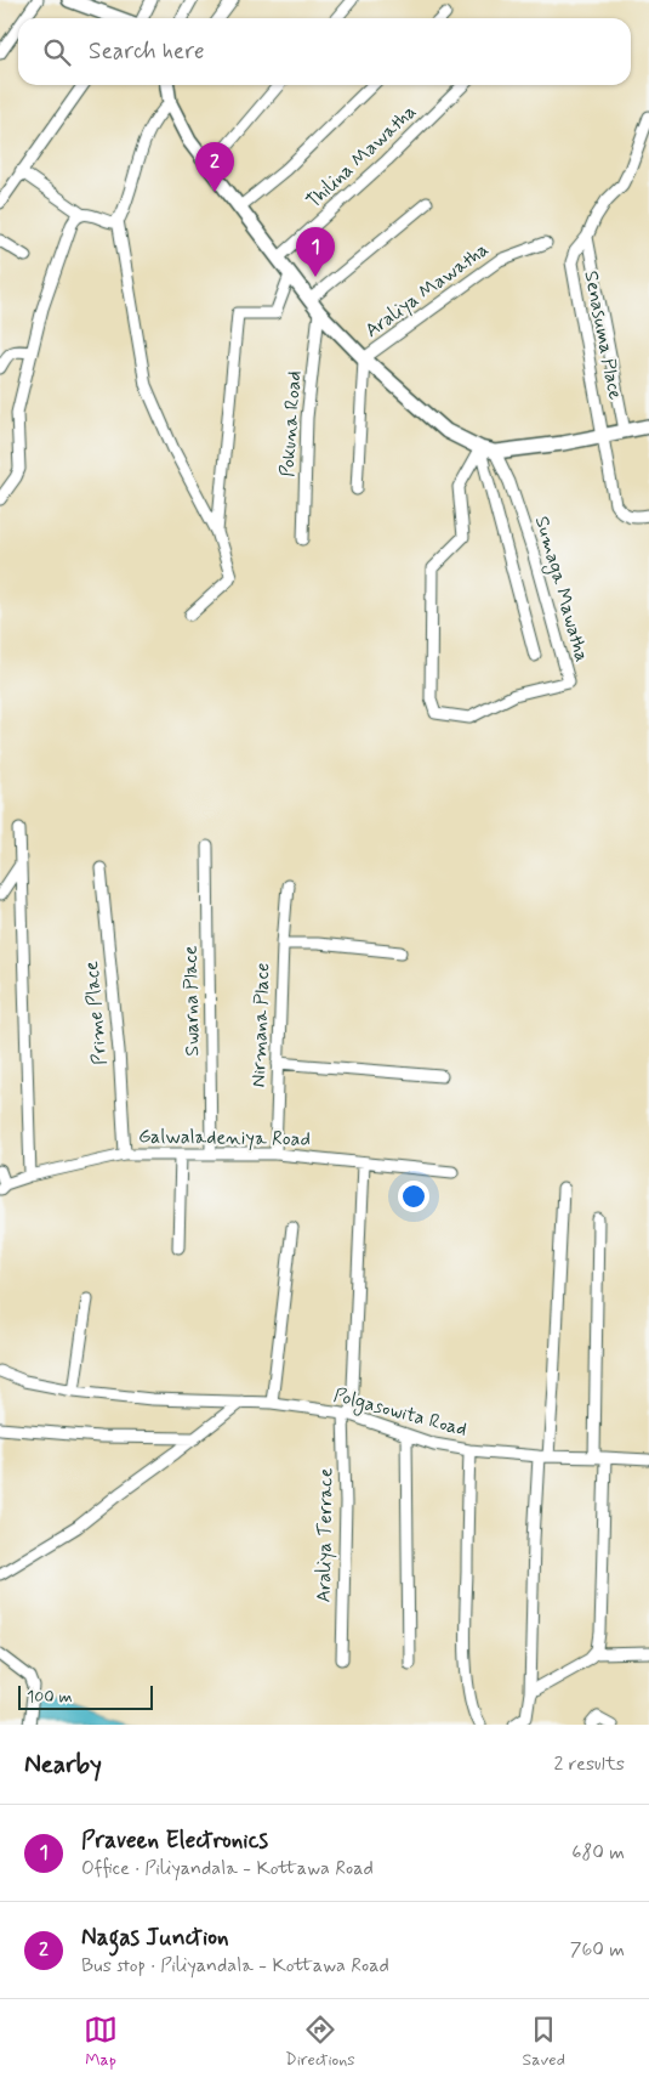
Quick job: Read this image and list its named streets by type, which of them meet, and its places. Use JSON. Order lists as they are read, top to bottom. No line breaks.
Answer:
{"streets":{"street":["Thilina Mawatha","Araliya Mawatha","Senasuma Place","Pokuna Road","Sumaga Mawatha","Swarna Place","Prime Place","Nirmana Place","Galwaladeniya Road","Polgasowita Road","Araliya Terrace"]},"crossings":[["Swarna Place","Galwaladeniya Road"],["Prime Place","Galwaladeniya Road"],["Nirmana Place","Galwaladeniya Road"],["Galwaladeniya Road","Araliya Terrace"],["Polgasowita Road","Araliya Terrace"]],"scale_bar":"100 m","page":{"search":"Search here","pins":["2","1"],"scale":"100 m","heading":["Nearby","2 results"],"list":[{"mark":"1","name":"Praveen Electronics","note":"Office · Piliyandala - Kottawa Road","value":"680 m"},{"mark":"2","name":"Nagas Junction","note":"Bus stop · Piliyandala - Kottawa Road","value":"760 m"}],"nav":["Map","Directions","Saved"]}}
